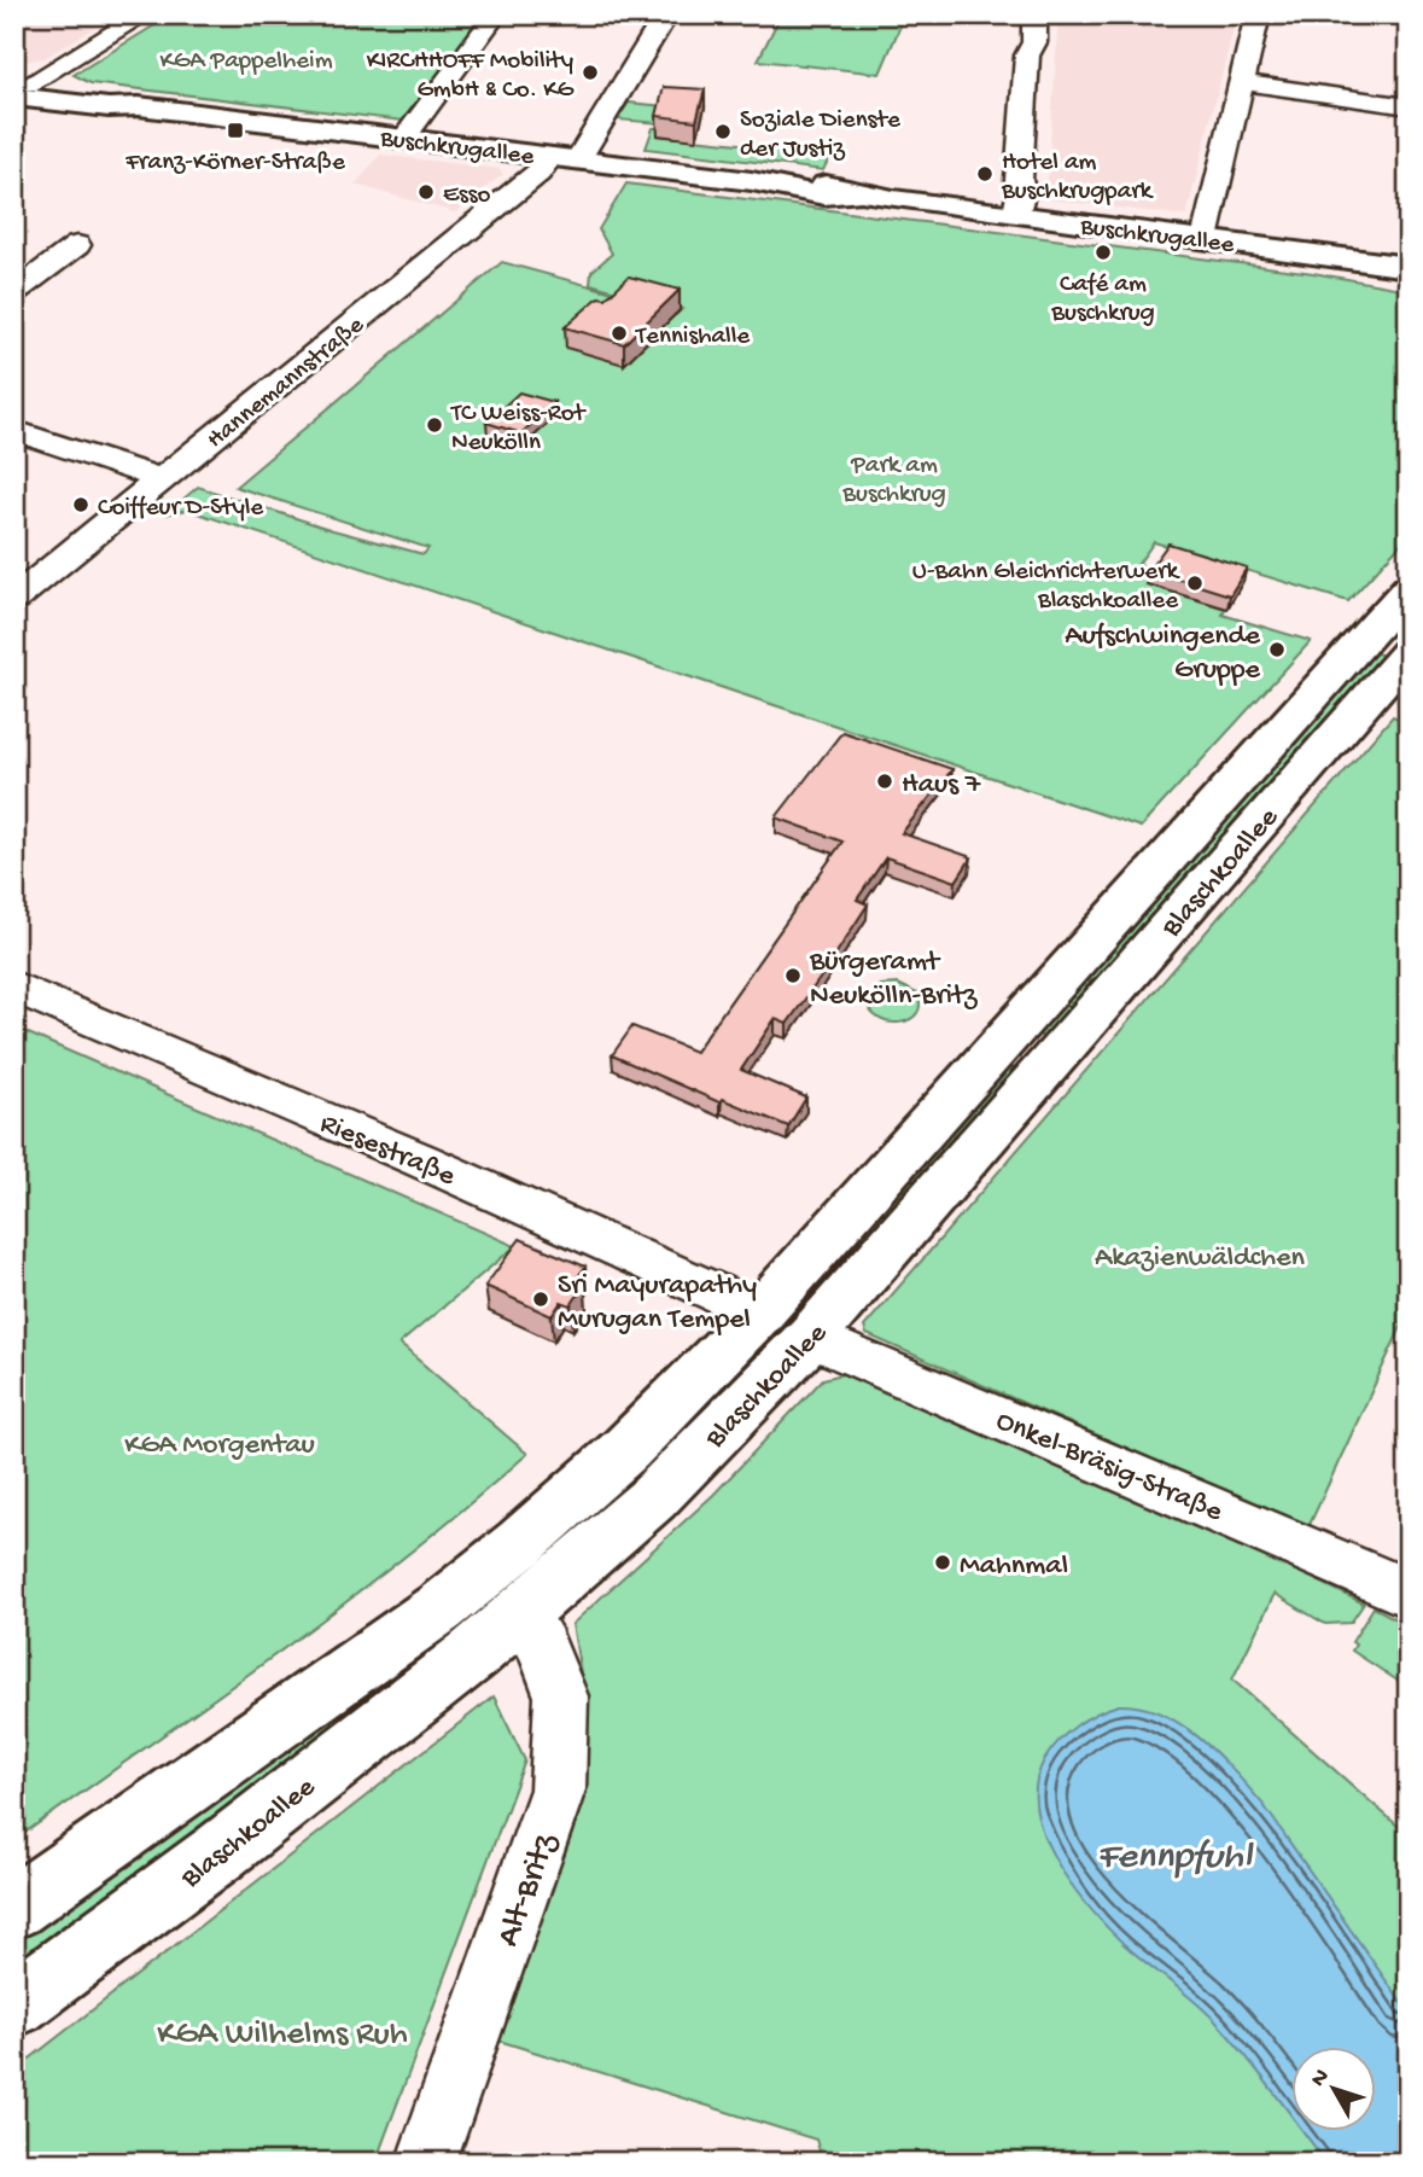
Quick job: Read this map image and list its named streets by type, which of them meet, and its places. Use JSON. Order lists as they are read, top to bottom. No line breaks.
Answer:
{"streets":{"main road":["Buschkrugallee","Blaschkoallee"],"street":["Hannemannstraße","Riesestraße","Onkel-Bräsig-Straße","Alt-Britz"]},"crossings":[["Buschkrugallee","Hannemannstraße"],["Blaschkoallee","Riesestraße"],["Blaschkoallee","Onkel-Bräsig-Straße"],["Blaschkoallee","Alt-Britz"]],"water":["Fennpfuhl"],"parks":["KGA Pappelheim","Park am Buschkrug","Akazienwäldchen","KGA Morgentau","KGA Wilhelms Ruh"],"places":{"other":["KIRCHHOFF Mobility GmbH & Co. KG","Soziale Dienste der Justiz","Hotel am Buschkrugpark","Esso","Café am Buschkrug","Tennishalle","TC Weiss-Rot Neukölln","Coiffeur D-Style","U-Bahn Gleichrichterwerk Blaschkoallee","Aufschwingende Gruppe","Haus 7","Bürgeramt Neukölln-Britz","Sri Mayurapathy Murugan Tempel","Mahnmal"],"transit":["Franz-Körner-Straße"]},"north":"top left"}
